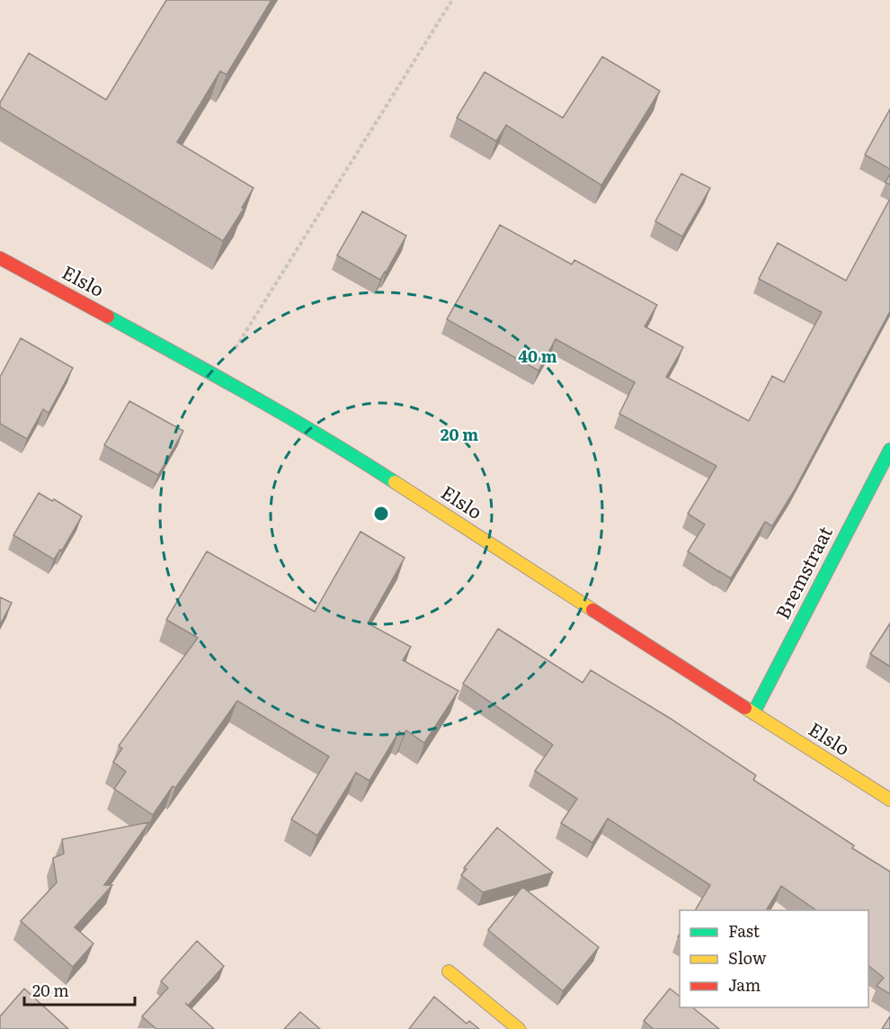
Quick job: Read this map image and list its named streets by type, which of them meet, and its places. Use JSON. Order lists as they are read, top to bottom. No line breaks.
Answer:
{"streets":{"street":["Elslo","Bremstraat"]},"crossings":[["Elslo","Bremstraat"]],"legend":["Fast","Slow","Jam"],"scale_bar":"20 m","rings":["40 m","20 m"]}
